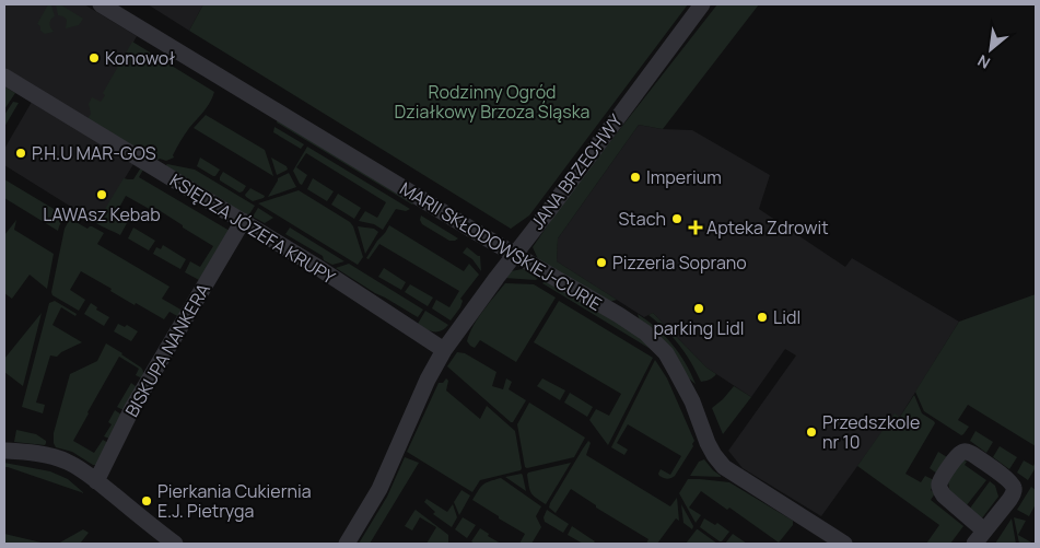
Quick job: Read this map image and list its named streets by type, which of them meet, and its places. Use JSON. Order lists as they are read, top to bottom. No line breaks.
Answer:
{"streets":{"street":["JANA BRZECHWY","KSIĘDZA JÓZEFA KRUPY","MARII SKŁODOWSKIEJ-CURIE","BISKUPA NANKERA"]},"crossings":[["JANA BRZECHWY","KSIĘDZA JÓZEFA KRUPY"],["JANA BRZECHWY","MARII SKŁODOWSKIEJ-CURIE"],["KSIĘDZA JÓZEFA KRUPY","BISKUPA NANKERA"]],"parks":["Rodzinny Ogród Działkowy Brzoza Śląska"],"places":{"other":["Konowoł","P.H.U MAR-GOS","Imperium","LAWAsz Kebab","Stach","Pizzeria Soprano","parking Lidl","Lidl","Przedszkole nr 10","Pierkania Cukiernia E.J. Pietryga"],"health":["Apteka Zdrowit"]},"north":"bottom left"}
